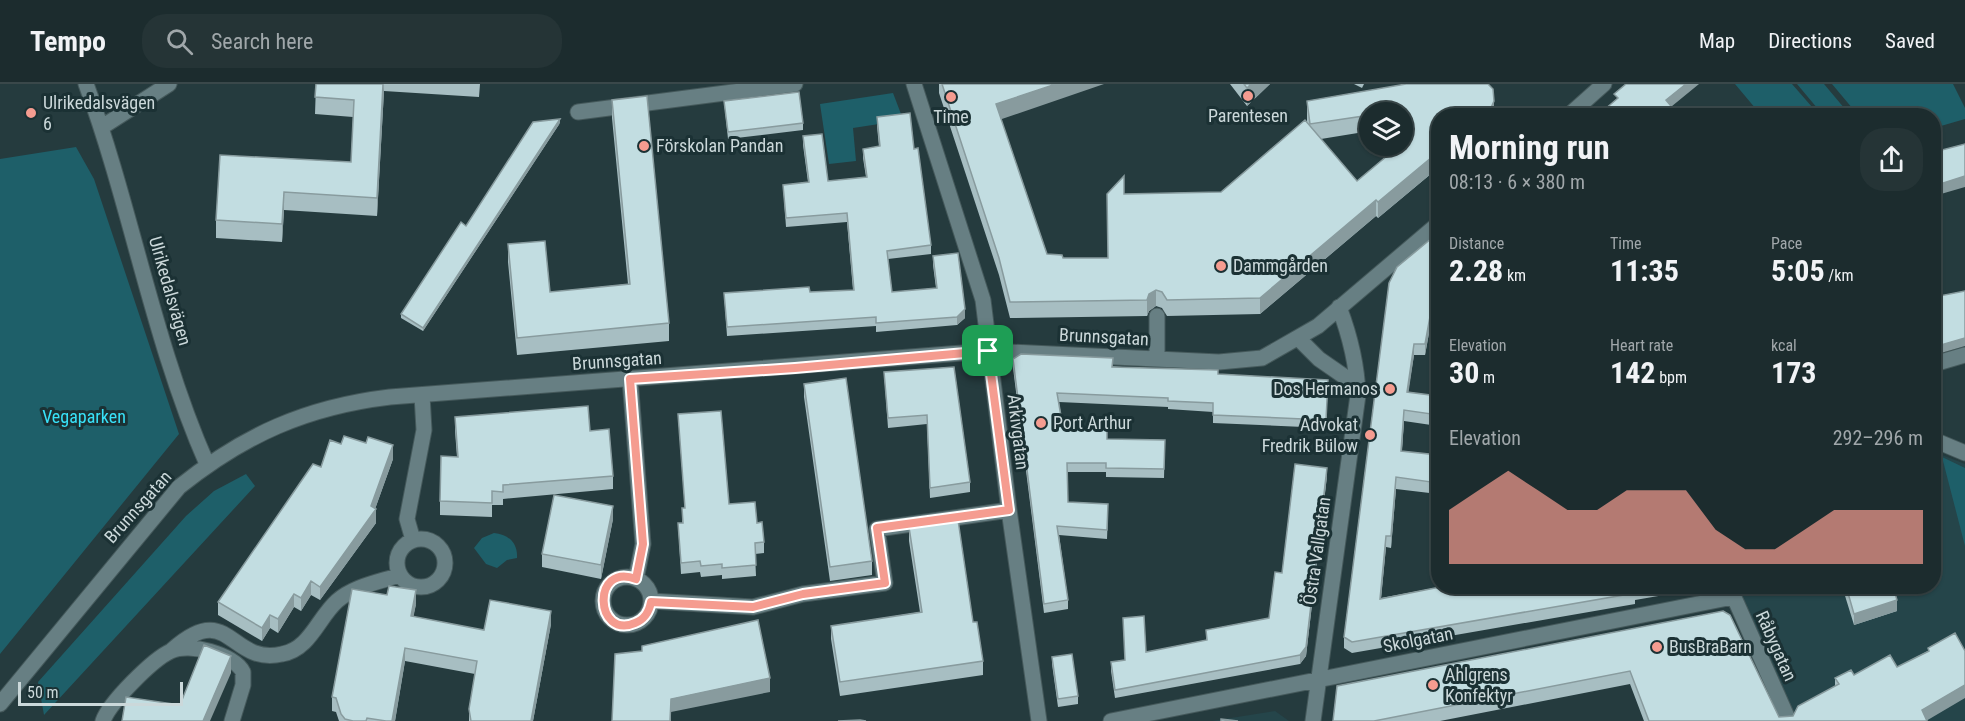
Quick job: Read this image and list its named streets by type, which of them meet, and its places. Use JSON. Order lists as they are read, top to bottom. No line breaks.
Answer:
{"streets":{"street":["Ulrikedalsvägen","Brunnsgatan","Arkivgatan","Östra Vallgatan","Skolgatan","Råbygatan"]},"crossings":[["Ulrikedalsvägen","Brunnsgatan"],["Brunnsgatan","Arkivgatan"],["Brunnsgatan","Östra Vallgatan"],["Östra Vallgatan","Skolgatan"]],"parks":["Vegaparken"],"places":["Parentesen","Time","Ulrikedalsvägen 6","Förskolan Pandan","Dammgården","Dos Hermanos","Port Arthur","Advokat Fredrik Bülow","BusBraBarn","Ahlgrens Konfektyr"],"scale_bar":"50 m","page":{"header":"Tempo","search":"Search here","nav":["Map","Directions","Saved"],"heading":["Morning run","08:13 · 6 × 380 m"],"stats":[["Distance","2.28 km"],["Time","11:35"],["Pace","5:05 /km"],["Elevation","30 m"],["Heart rate","142 bpm"],["kcal","173"]],"chart":["Elevation","292–296 m"],"scale":"50 m"}}
